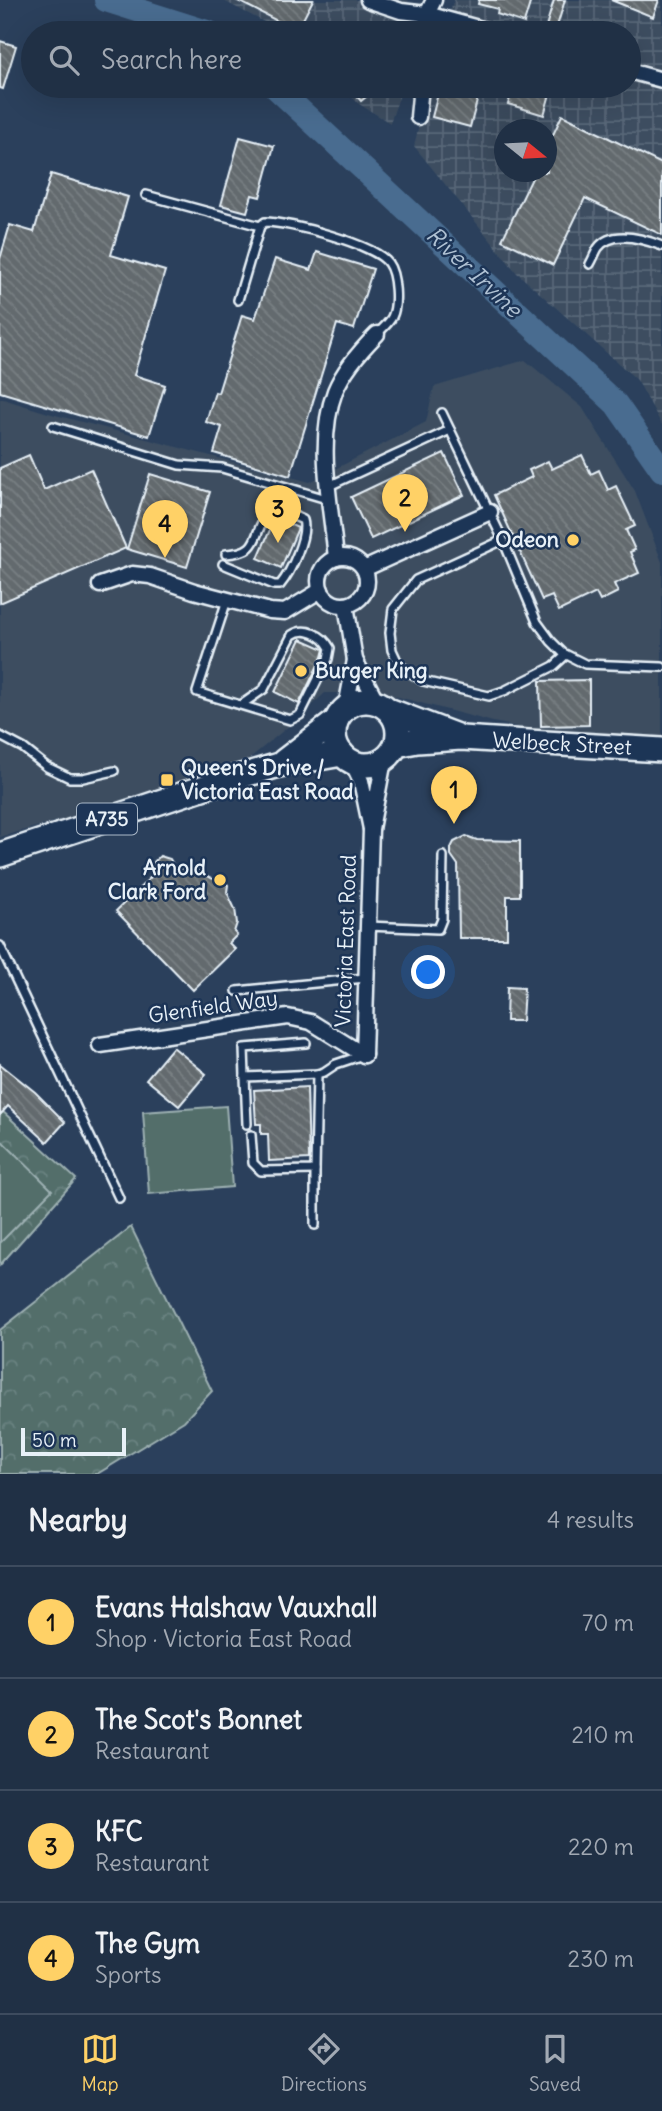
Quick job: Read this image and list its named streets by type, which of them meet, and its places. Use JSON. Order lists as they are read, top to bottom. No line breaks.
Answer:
{"streets":{"main road":["Welbeck Street","A735"],"street":["Victoria East Road","Glenfield Way"]},"crossings":[["Welbeck Street","A735"],["Welbeck Street","Victoria East Road"],["A735","Victoria East Road"],["Victoria East Road","Glenfield Way"]],"water":["River Irvine"],"places":{"other":["Odeon","Burger King","Arnold Clark Ford"],"transit":["Queen's Drive / Victoria East Road"]},"scale_bar":"50 m","north":"right","page":{"search":"Search here","pins":["2","3","4","1"],"scale":"50 m","heading":["Nearby","4 results"],"list":[{"mark":"1","name":"Evans Halshaw Vauxhall","note":"Shop · Victoria East Road","value":"70 m"},{"mark":"2","name":"The Scot's Bonnet","note":"Restaurant","value":"210 m"},{"mark":"3","name":"KFC","note":"Restaurant","value":"220 m"},{"mark":"4","name":"The Gym","note":"Sports","value":"230 m"}],"nav":["Map","Directions","Saved"]}}
